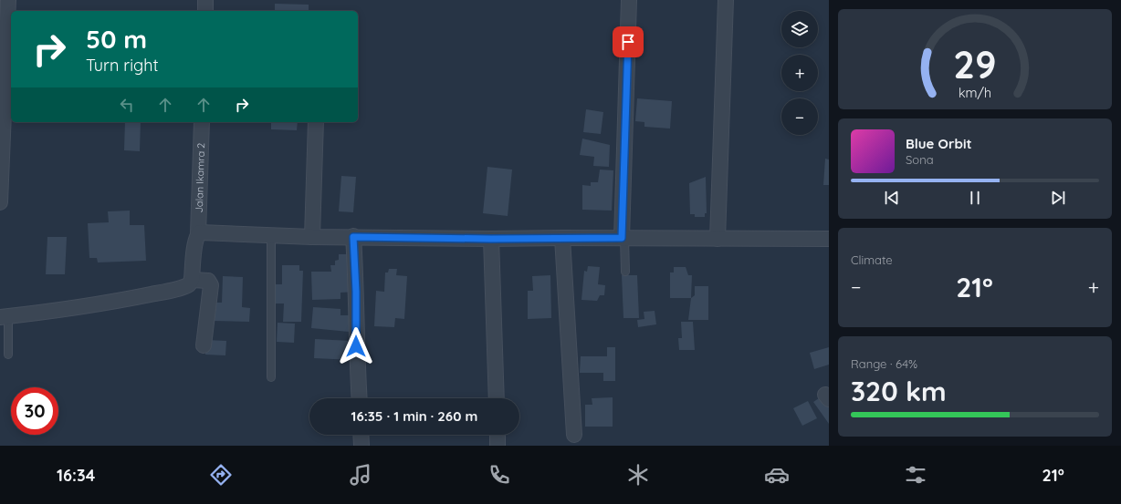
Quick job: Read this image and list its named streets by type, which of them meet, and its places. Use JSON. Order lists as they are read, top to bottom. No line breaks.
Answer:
{"streets":{"street":["Jalan Ikamra 2"]},"page":{"map_buttons":["+","−"],"turn":["50 m","Turn right"],"song":["Blue Orbit","Sona"],"tile":["Climate",["Range · 64%","320 km"]],"heat":["−","21°","+"],"limit":"30","trip":"16:35 · 1 min · 260 m","tabs":["16:34","21°"],"gauge":["29","km/h"]}}
